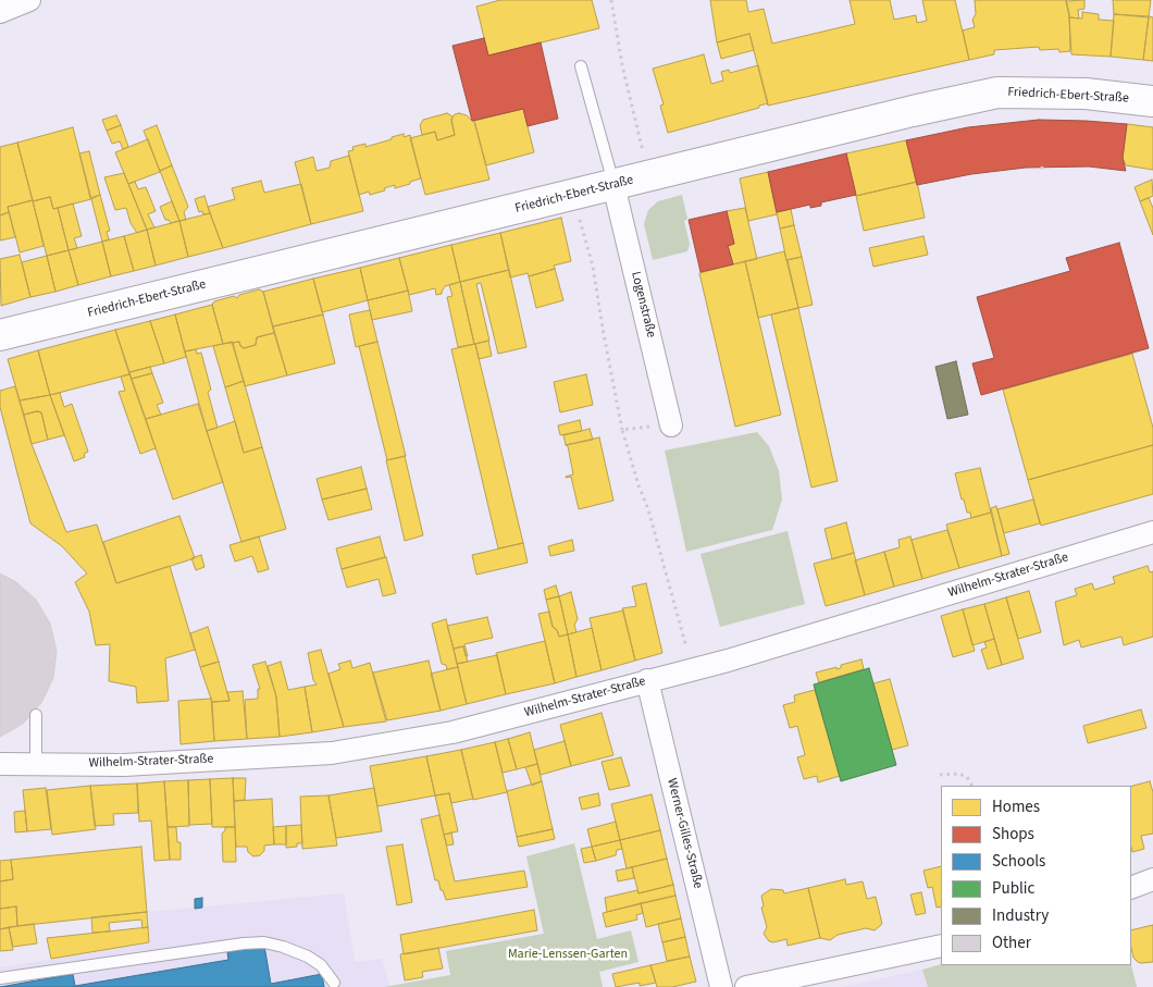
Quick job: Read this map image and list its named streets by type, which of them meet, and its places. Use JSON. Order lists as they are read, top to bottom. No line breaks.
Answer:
{"streets":{"main road":["Friedrich-Ebert-Straße"],"street":["Logenstraße","Wilhelm-Strater-Straße","Werner-Gilles-Straße"]},"crossings":[["Friedrich-Ebert-Straße","Logenstraße"],["Wilhelm-Strater-Straße","Werner-Gilles-Straße"]],"parks":["Marie-Lenssen-Garten"],"legend":["Homes","Shops","Schools","Public","Industry","Other"]}
